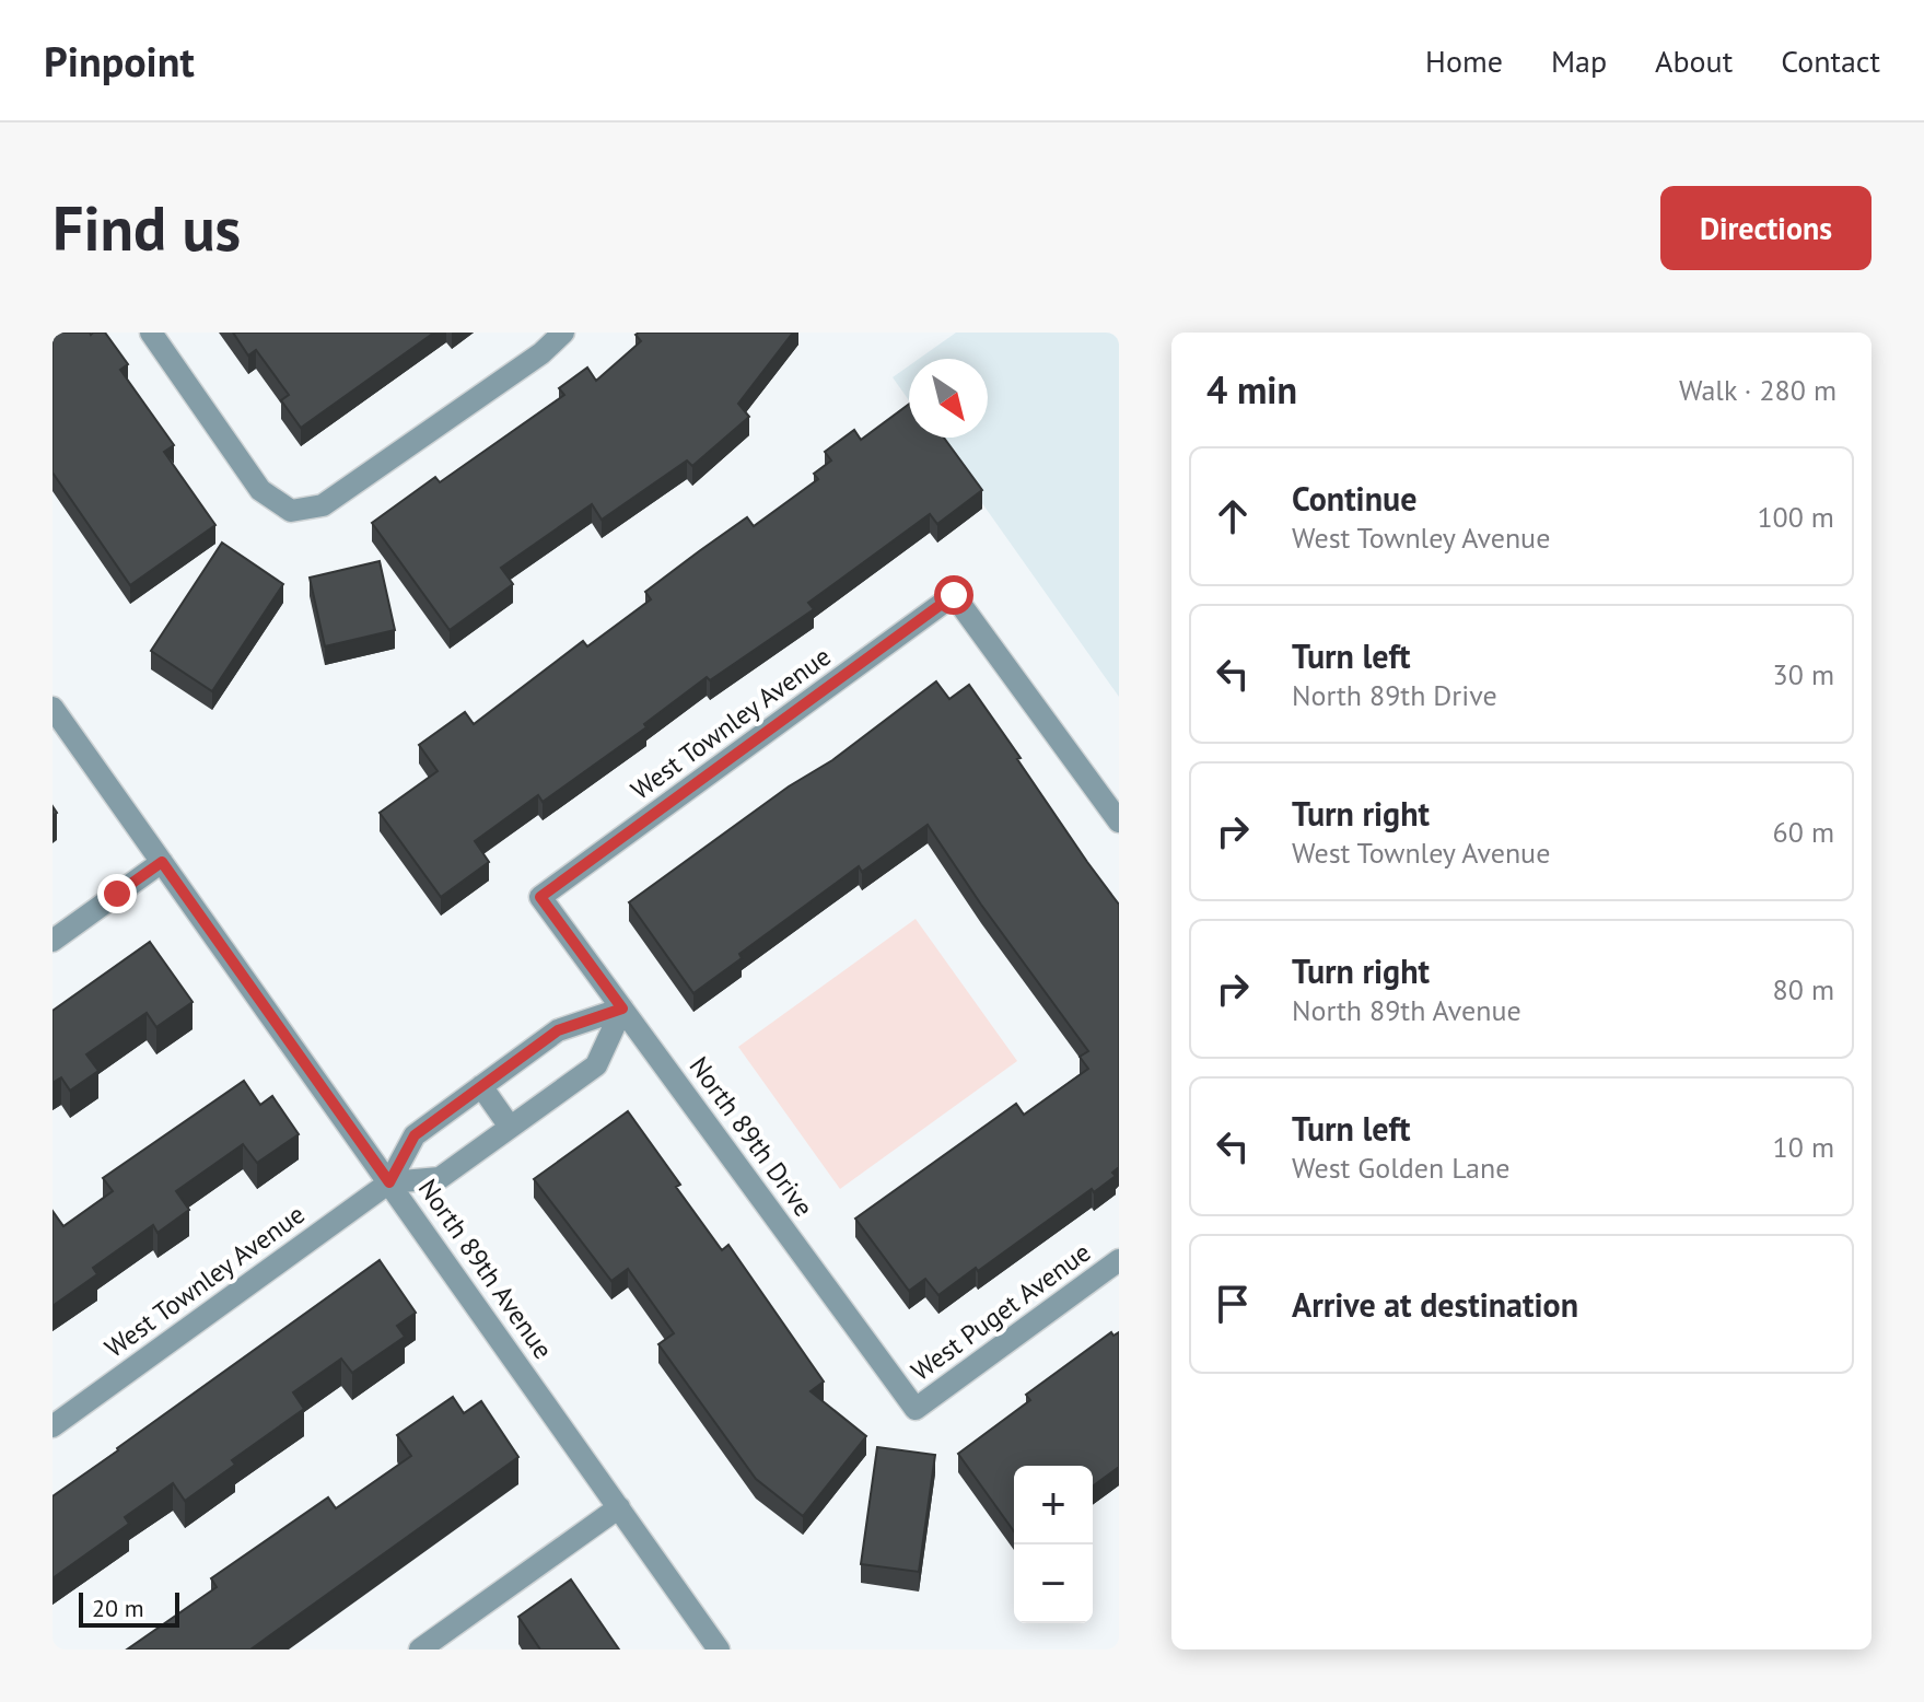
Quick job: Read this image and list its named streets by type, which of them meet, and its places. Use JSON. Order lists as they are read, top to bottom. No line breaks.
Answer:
{"streets":{"street":["West Townley Avenue","North 89th Drive","North 89th Avenue","West Puget Avenue"]},"crossings":[["West Townley Avenue","North 89th Drive"],["West Townley Avenue","North 89th Avenue"],["North 89th Drive","West Puget Avenue"]],"scale_bar":"20 m","north":"bottom right","page":{"header":"Pinpoint","nav":["Home","Map","About","Contact"],"buttons":"Directions","title":"Find us","heading":["4 min","Walk · 280 m"],"list":[["Continue","West Townley Avenue","100 m"],["Turn left","North 89th Drive","30 m"],["Turn right","West Townley Avenue","60 m"],["Turn right","North 89th Avenue","80 m"],["Turn left","West Golden Lane","10 m"],"Arrive at destination"],"map_buttons":["+","−"],"scale":"20 m"}}
